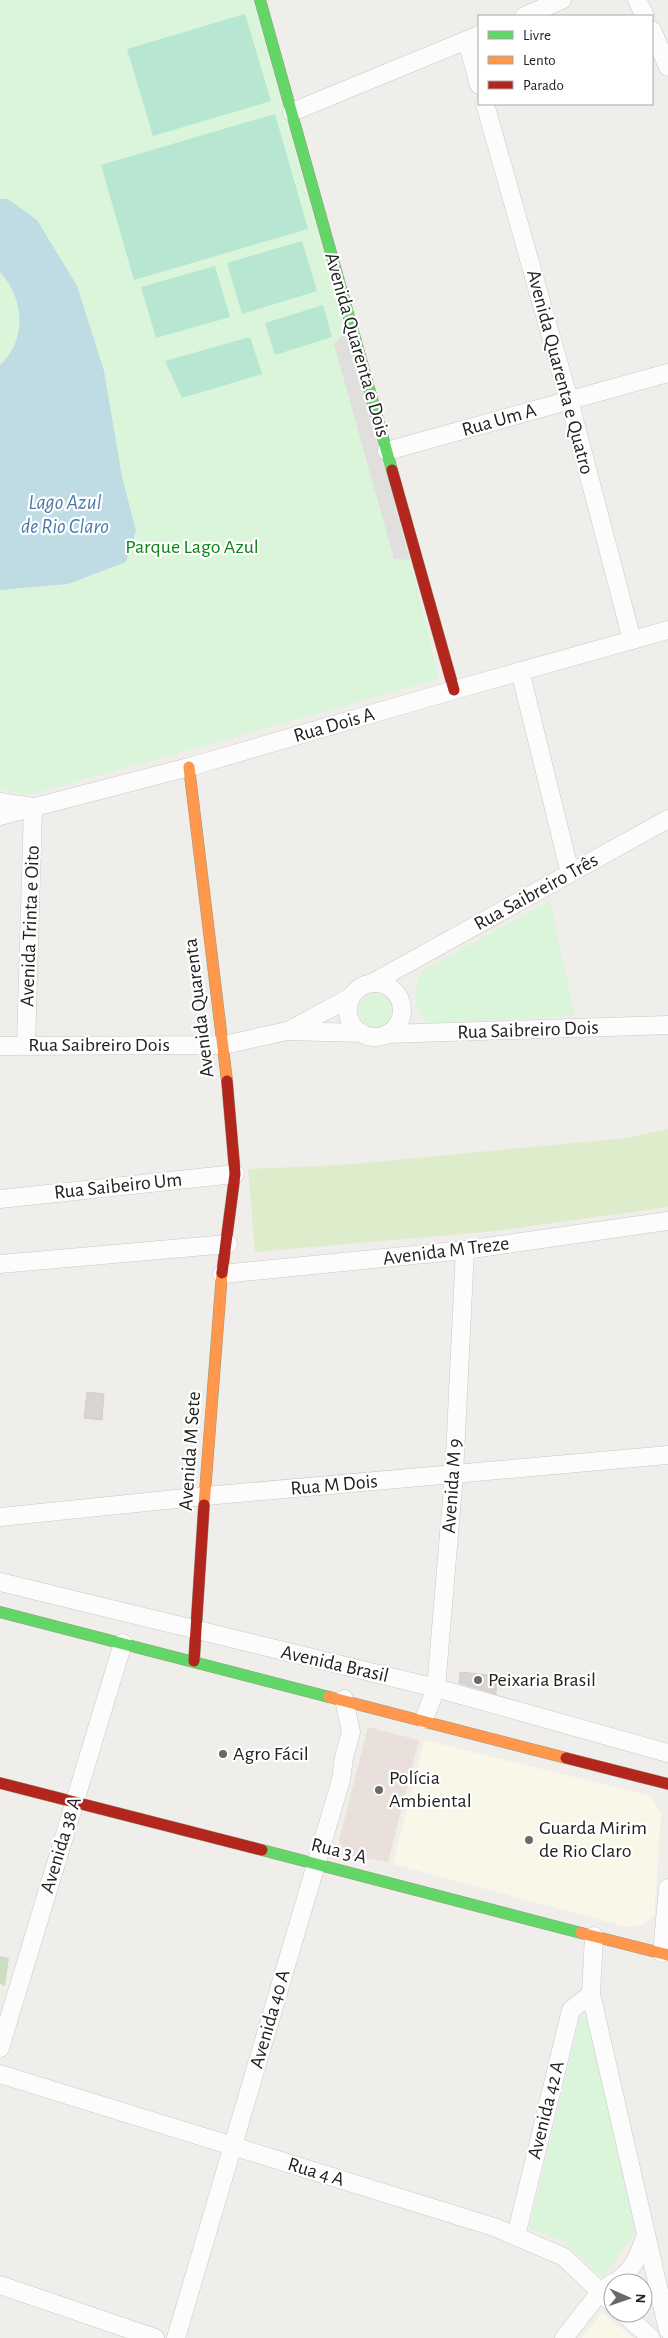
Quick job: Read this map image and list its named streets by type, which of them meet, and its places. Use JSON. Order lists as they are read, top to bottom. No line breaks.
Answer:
{"streets":{"street":["Avenida Quarenta e Dois","Avenida Quarenta e Quatro","Rua Um A","Rua Dois A","Rua Saibreiro Três","Avenida Trinta e Oito","Avenida Quarenta","Rua Saibreiro Dois","Rua Saibeiro Um","Avenida M Treze","Avenida M Sete","Rua M Dois","Avenida M 9","Avenida Brasil","Avenida 38 A","Rua 3 A","Avenida 40 A","Avenida 42 A","Rua 4 A"]},"crossings":[["Avenida Quarenta e Dois","Rua Um A"],["Avenida Quarenta e Dois","Rua Dois A"],["Avenida Quarenta e Quatro","Rua Um A"],["Avenida Quarenta e Quatro","Rua Dois A"],["Rua Dois A","Avenida Trinta e Oito"],["Rua Dois A","Avenida Quarenta"],["Rua Saibreiro Três","Rua Saibreiro Dois"],["Avenida Trinta e Oito","Rua Saibreiro Dois"],["Avenida Quarenta","Rua Saibreiro Dois"],["Avenida Quarenta","Rua Saibeiro Um"],["Avenida Quarenta","Avenida M Sete"],["Avenida M Treze","Avenida M Sete"],["Avenida M Treze","Avenida M 9"],["Avenida M Sete","Rua M Dois"],["Avenida M Sete","Avenida Brasil"],["Rua M Dois","Avenida M 9"],["Avenida M 9","Avenida Brasil"],["Avenida Brasil","Avenida 38 A"],["Avenida Brasil","Avenida 40 A"],["Avenida 38 A","Rua 3 A"],["Rua 3 A","Avenida 40 A"],["Avenida 40 A","Rua 4 A"],["Avenida 42 A","Rua 4 A"]],"water":["Lago Azul de Rio Claro"],"parks":["Parque Lago Azul"],"places":["Peixaria Brasil","Agro Fácil","Polícia Ambiental","Guarda Mirim de Rio Claro"],"legend":["Livre","Lento","Parado"],"north":"right"}
